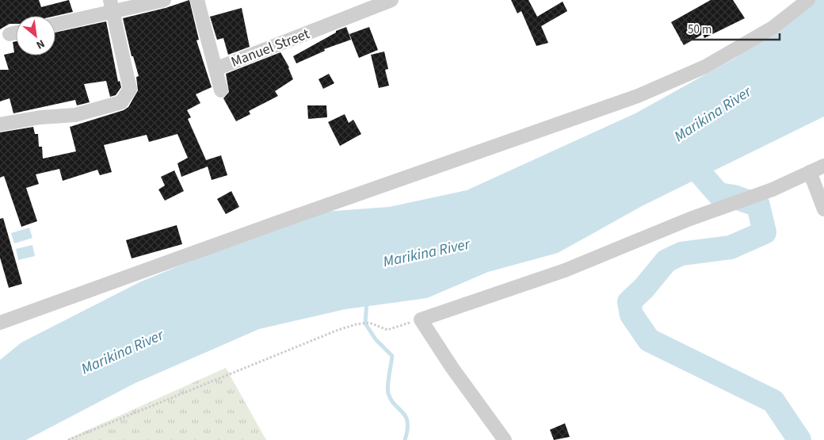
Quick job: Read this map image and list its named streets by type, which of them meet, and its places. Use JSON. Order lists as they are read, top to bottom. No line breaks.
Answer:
{"streets":{"street":["Manuel Street"]},"water":["Marikina River"],"scale_bar":"50 m","north":"bottom right"}
